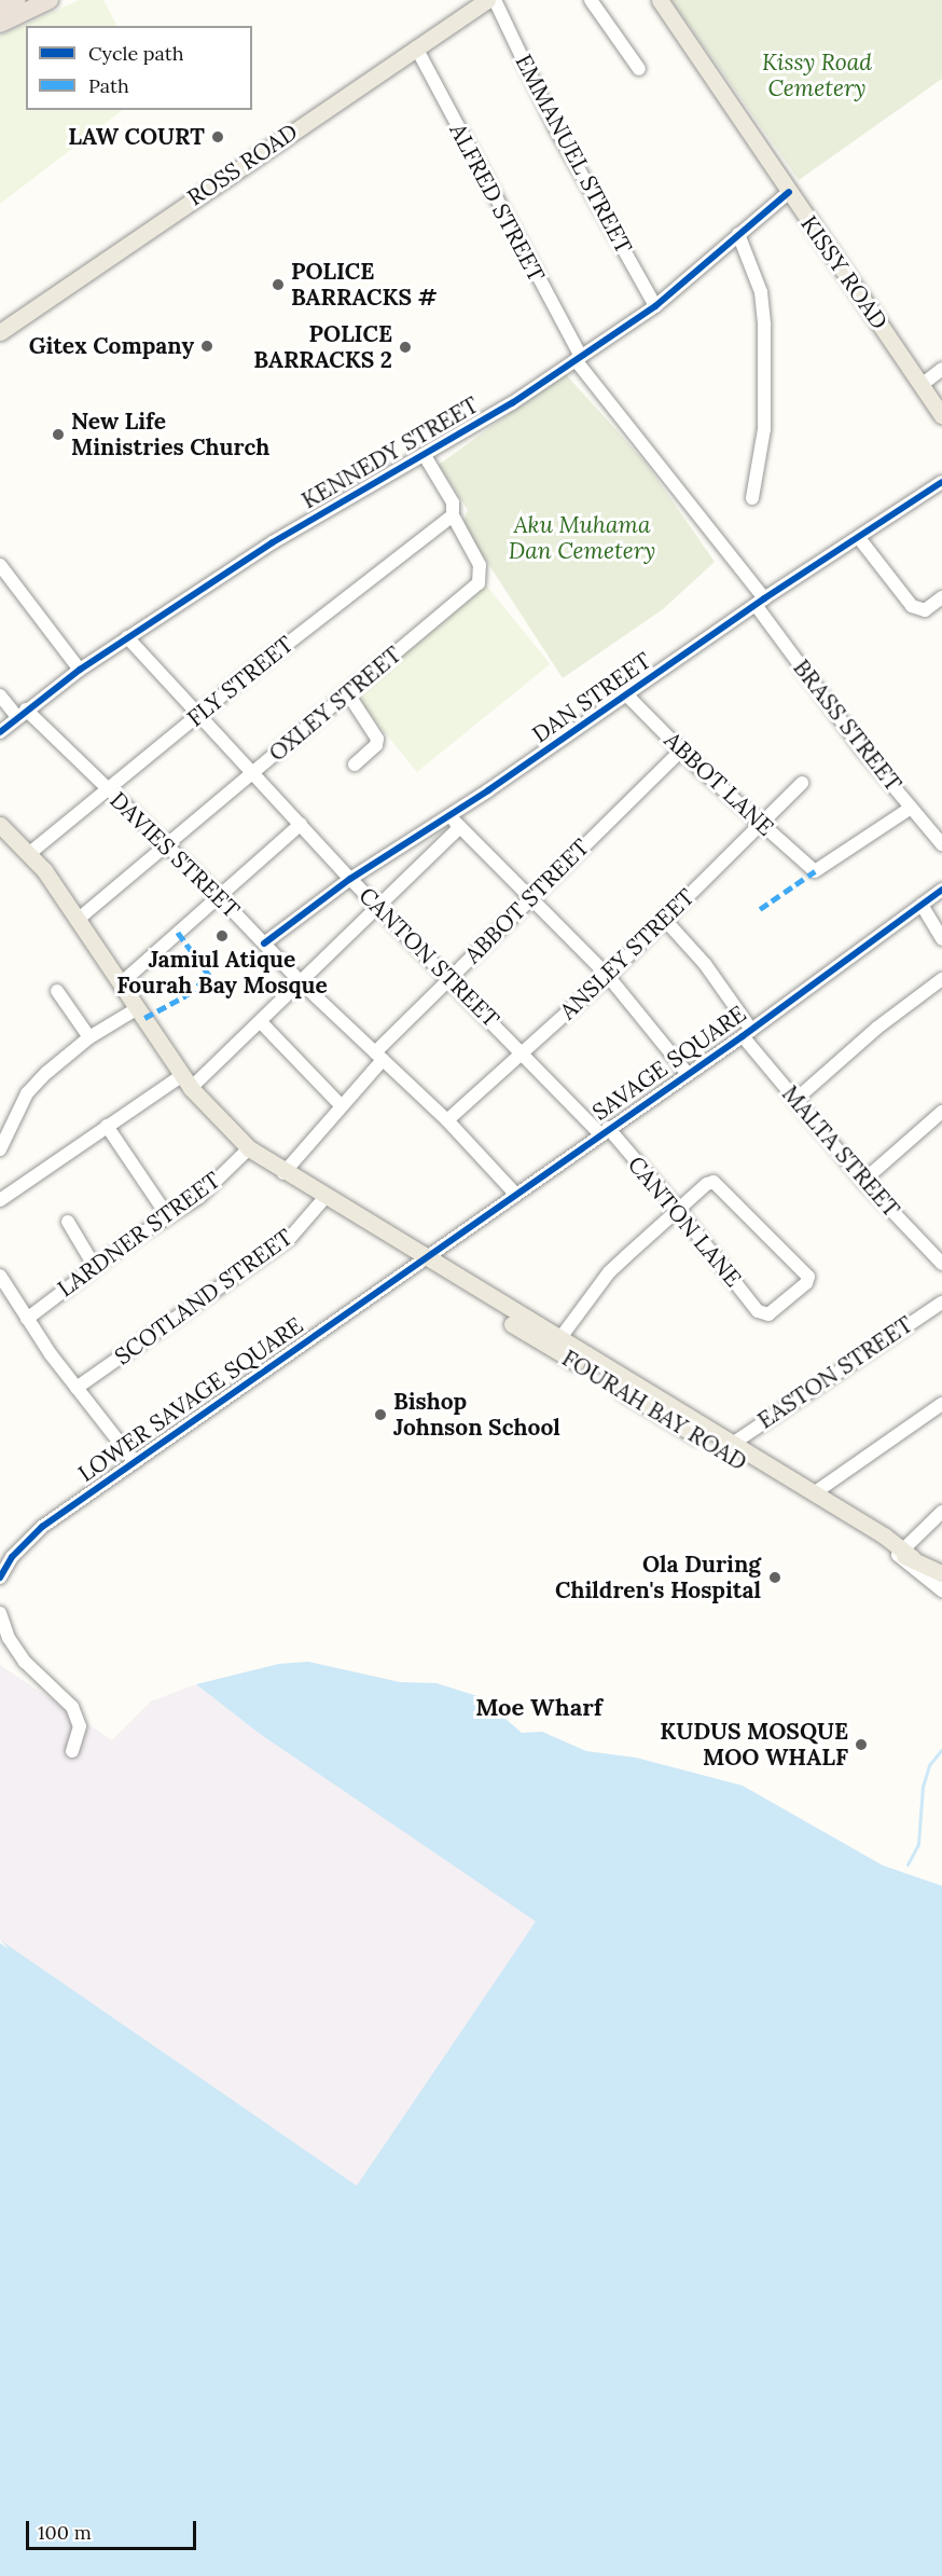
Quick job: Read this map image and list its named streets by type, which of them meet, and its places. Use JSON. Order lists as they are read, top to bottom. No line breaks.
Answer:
{"streets":{"main road":["ROSS ROAD","KISSY ROAD","FOURAH BAY ROAD"],"street":["EMMANUEL STREET","ALFRED STREET","KENNEDY STREET","FLY STREET","DAN STREET","OXLEY STREET","BRASS STREET","ABBOT LANE","DAVIES STREET","ABBOT STREET","ANSLEY STREET","CANTON STREET","SAVAGE SQUARE","MALTA STREET","CANTON LANE","LARDNER STREET","SCOTLAND STREET","EASTON STREET","LOWER SAVAGE SQUARE"]},"crossings":[["EMMANUEL STREET","KENNEDY STREET"],["ROSS ROAD","ALFRED STREET"],["ALFRED STREET","KENNEDY STREET"],["ALFRED STREET","BRASS STREET"],["KISSY ROAD","KENNEDY STREET"],["KENNEDY STREET","OXLEY STREET"],["KENNEDY STREET","BRASS STREET"],["KENNEDY STREET","DAVIES STREET"],["KENNEDY STREET","CANTON STREET"],["FLY STREET","OXLEY STREET"],["FLY STREET","DAVIES STREET"],["FLY STREET","CANTON STREET"],["FLY STREET","FOURAH BAY ROAD"],["DAN STREET","BRASS STREET"],["DAN STREET","ABBOT LANE"],["DAN STREET","DAVIES STREET"],["DAN STREET","CANTON STREET"],["OXLEY STREET","DAVIES STREET"],["OXLEY STREET","CANTON STREET"],["OXLEY STREET","FOURAH BAY ROAD"],["BRASS STREET","ABBOT LANE"],["ABBOT LANE","ABBOT STREET"],["ABBOT LANE","ANSLEY STREET"],["DAVIES STREET","ABBOT STREET"],["DAVIES STREET","ANSLEY STREET"],["DAVIES STREET","SAVAGE SQUARE"],["ABBOT STREET","CANTON STREET"],["ABBOT STREET","FOURAH BAY ROAD"],["ANSLEY STREET","CANTON STREET"],["ANSLEY STREET","MALTA STREET"],["CANTON STREET","SAVAGE SQUARE"],["CANTON STREET","CANTON LANE"],["SAVAGE SQUARE","MALTA STREET"],["SAVAGE SQUARE","CANTON LANE"],["SAVAGE SQUARE","LOWER SAVAGE SQUARE"],["SAVAGE SQUARE","FOURAH BAY ROAD"],["LARDNER STREET","FOURAH BAY ROAD"],["SCOTLAND STREET","FOURAH BAY ROAD"],["EASTON STREET","FOURAH BAY ROAD"],["LOWER SAVAGE SQUARE","FOURAH BAY ROAD"]],"districts":["Moe Wharf"],"parks":["Kissy Road Cemetery","Aku Muhama Dan Cemetery"],"places":["LAW COURT","POLICE BARRACKS #","Gitex Company","POLICE BARRACKS 2","New Life Ministries Church","Jamiul Atique Fourah Bay Mosque","Bishop Johnson School","Ola During Children's Hospital","KUDUS MOSQUE MOO WHALF"],"legend":["Cycle path","Path"],"scale_bar":"100 m"}
